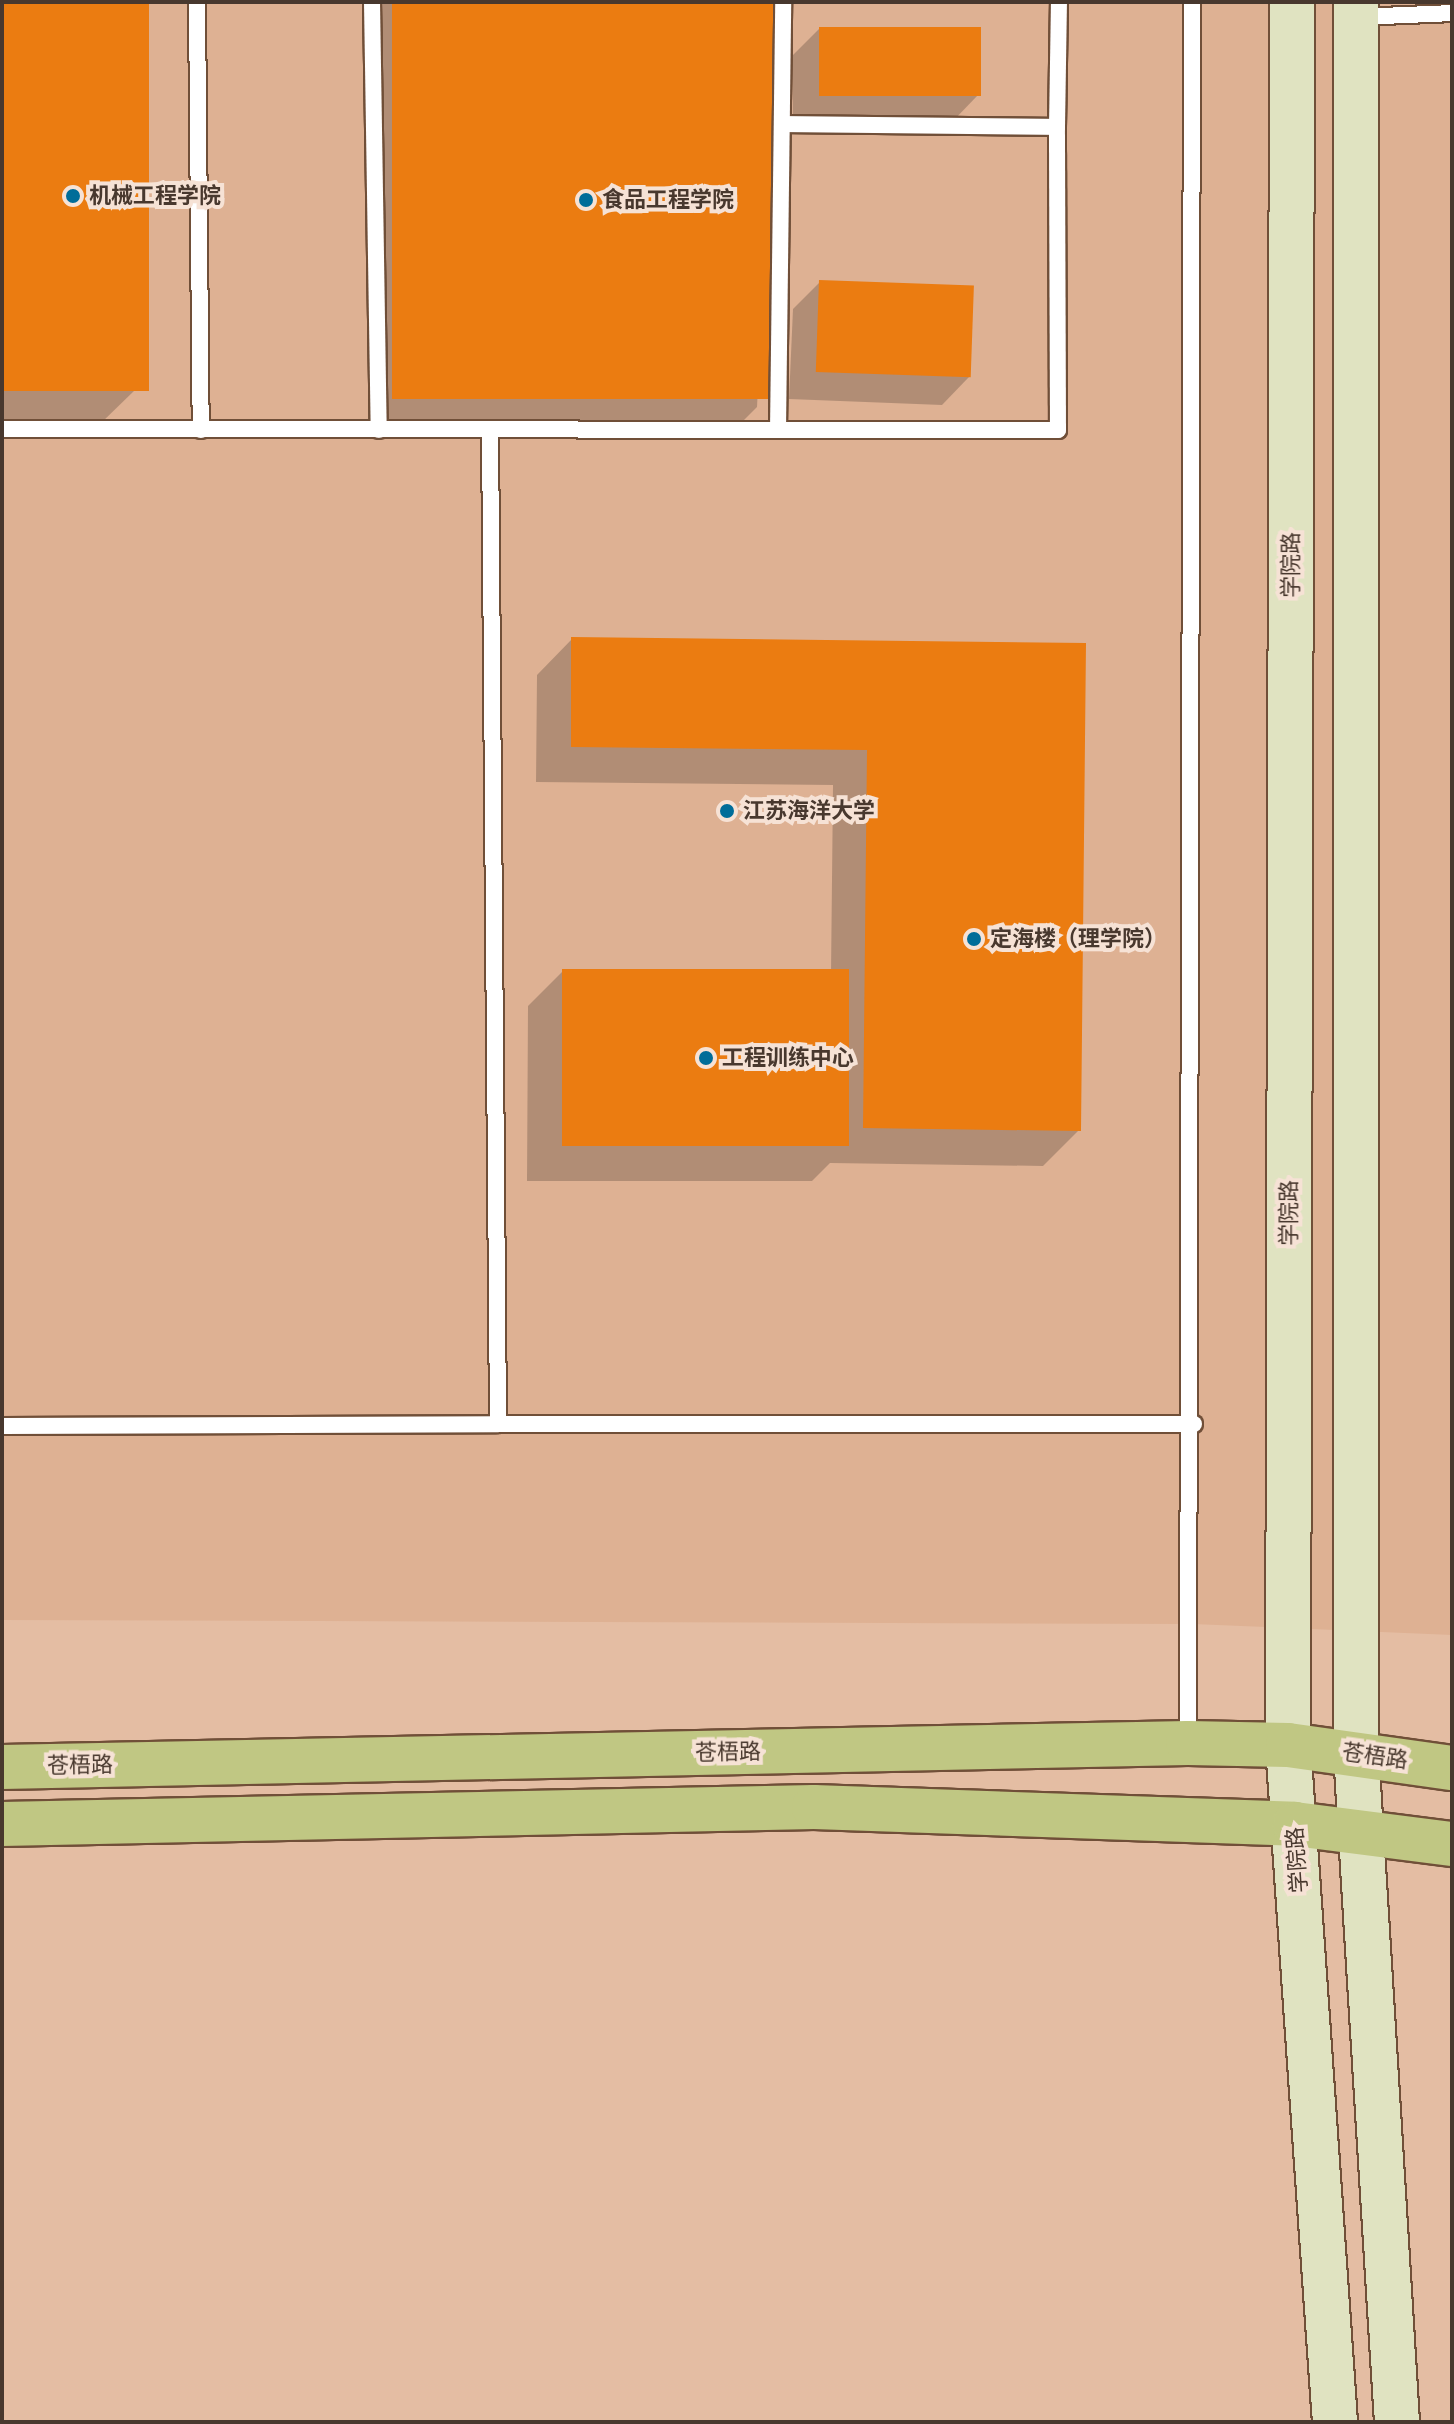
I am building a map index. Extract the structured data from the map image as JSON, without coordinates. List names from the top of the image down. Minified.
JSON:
{"streets":{"main road":["学院路","苍梧路"]},"crossings":[["学院路","苍梧路"]],"places":["机械工程学院","食品工程学院","江苏海洋大学","定海楼（理学院）","工程训练中心"]}
